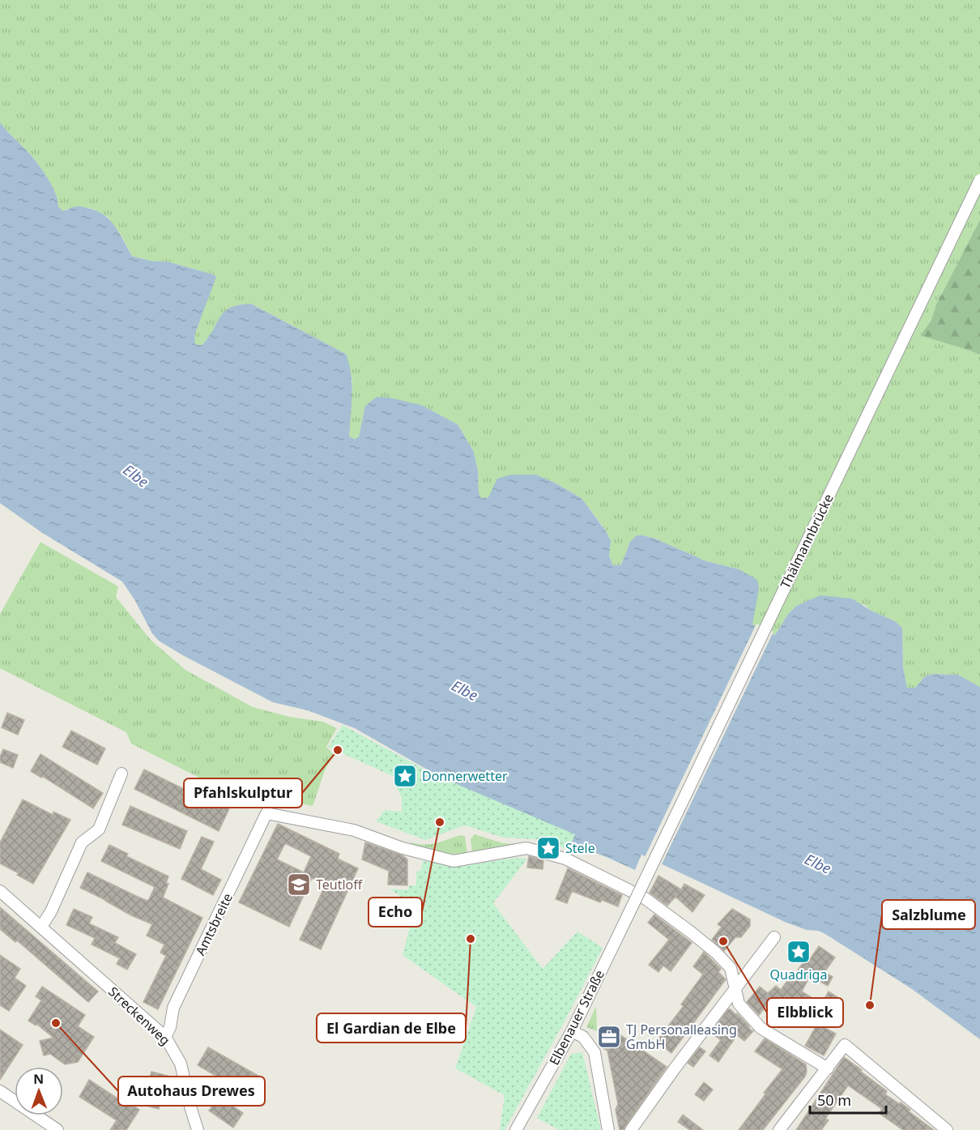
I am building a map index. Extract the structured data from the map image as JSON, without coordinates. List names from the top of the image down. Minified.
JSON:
{"streets":{"street":["Thälmannbrücke","Amtsbreite","Streckenweg","Elbenauer Straße"]},"crossings":[["Thälmannbrücke","Elbenauer Straße"],["Amtsbreite","Streckenweg"]],"water":["Elbe"],"places":{"other":["Pfahlskulptur","Echo","El Gardian de Elbe","Elbblick","Salzblume","Autohaus Drewes"],"place":["Donnerwetter","Stele","Quadriga"],"school or university":["Teutloff"],"office":["TJ Personalleasing GmbH"]},"scale_bar":"50 m","north":"top"}
